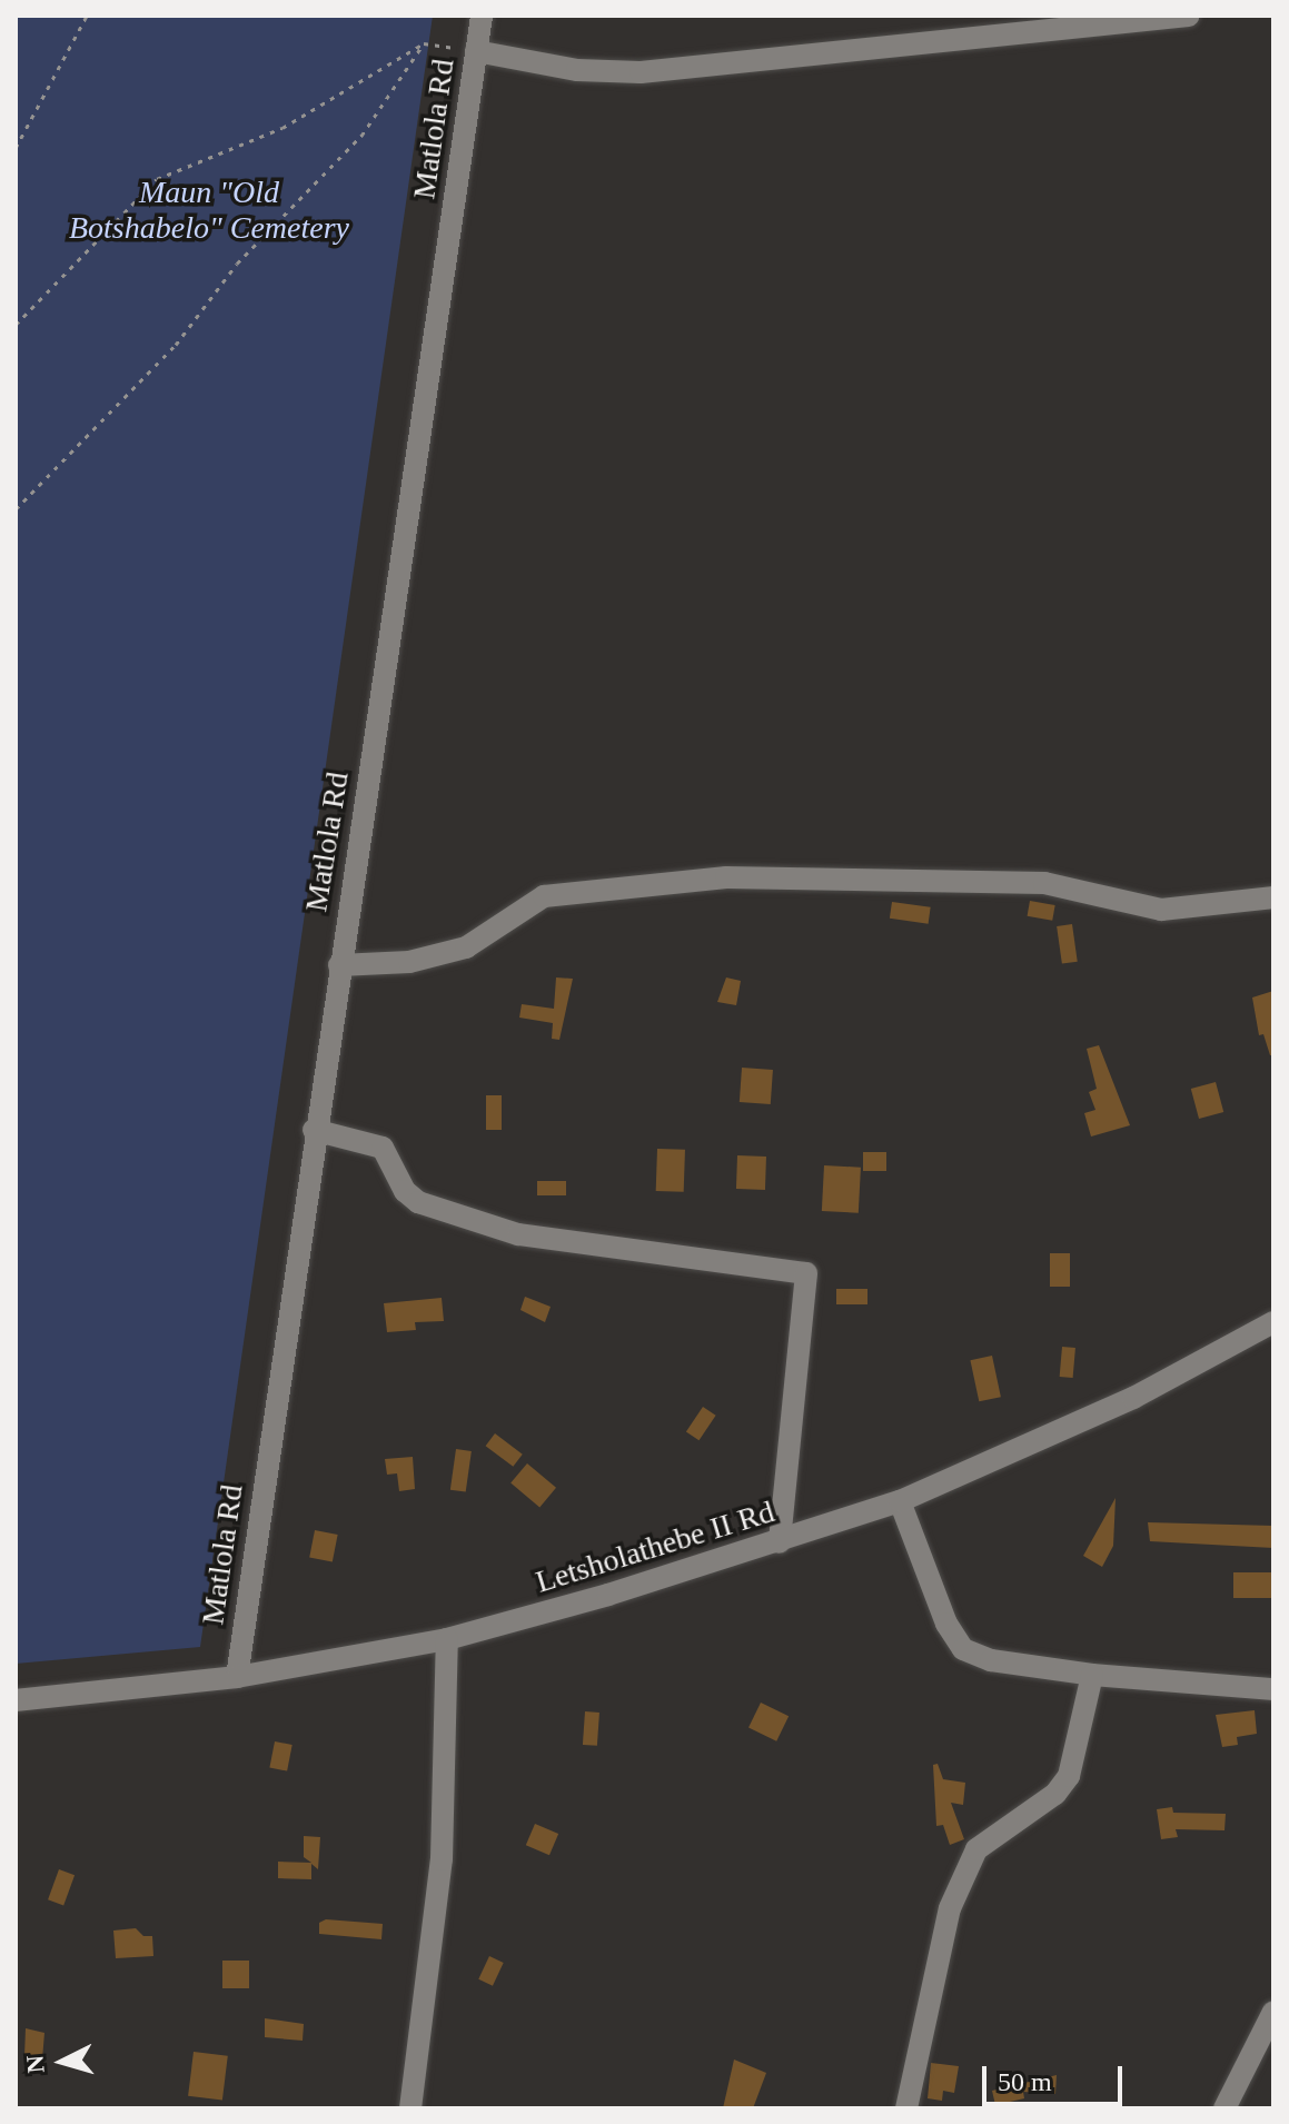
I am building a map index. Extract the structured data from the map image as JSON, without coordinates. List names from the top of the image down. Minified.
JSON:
{"streets":{"street":["Matlola Rd","Letsholathebe II Rd"]},"crossings":[["Matlola Rd","Letsholathebe II Rd"]],"parks":["Maun \"Old Botshabelo\" Cemetery"],"scale_bar":"50 m","north":"left"}
